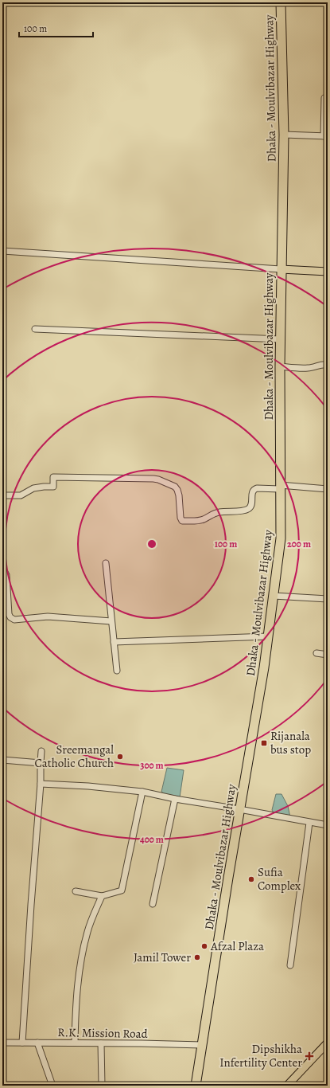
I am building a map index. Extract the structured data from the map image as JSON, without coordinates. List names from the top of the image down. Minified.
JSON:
{"streets":{"highway":["Dhaka - Moulvibazar Highway"],"street":["R.K. Mission Road"]},"crossings":[["Dhaka - Moulvibazar Highway","R.K. Mission Road"]],"places":{"transit":["Rijanala bus stop"],"other":["Sreemangal Catholic Church","Sufia Complex","Afzal Plaza","Jamil Tower"],"health":["Dipshikha Infertility Center"]},"scale_bar":"100 m","rings":["100 m","200 m","300 m","400 m"]}
